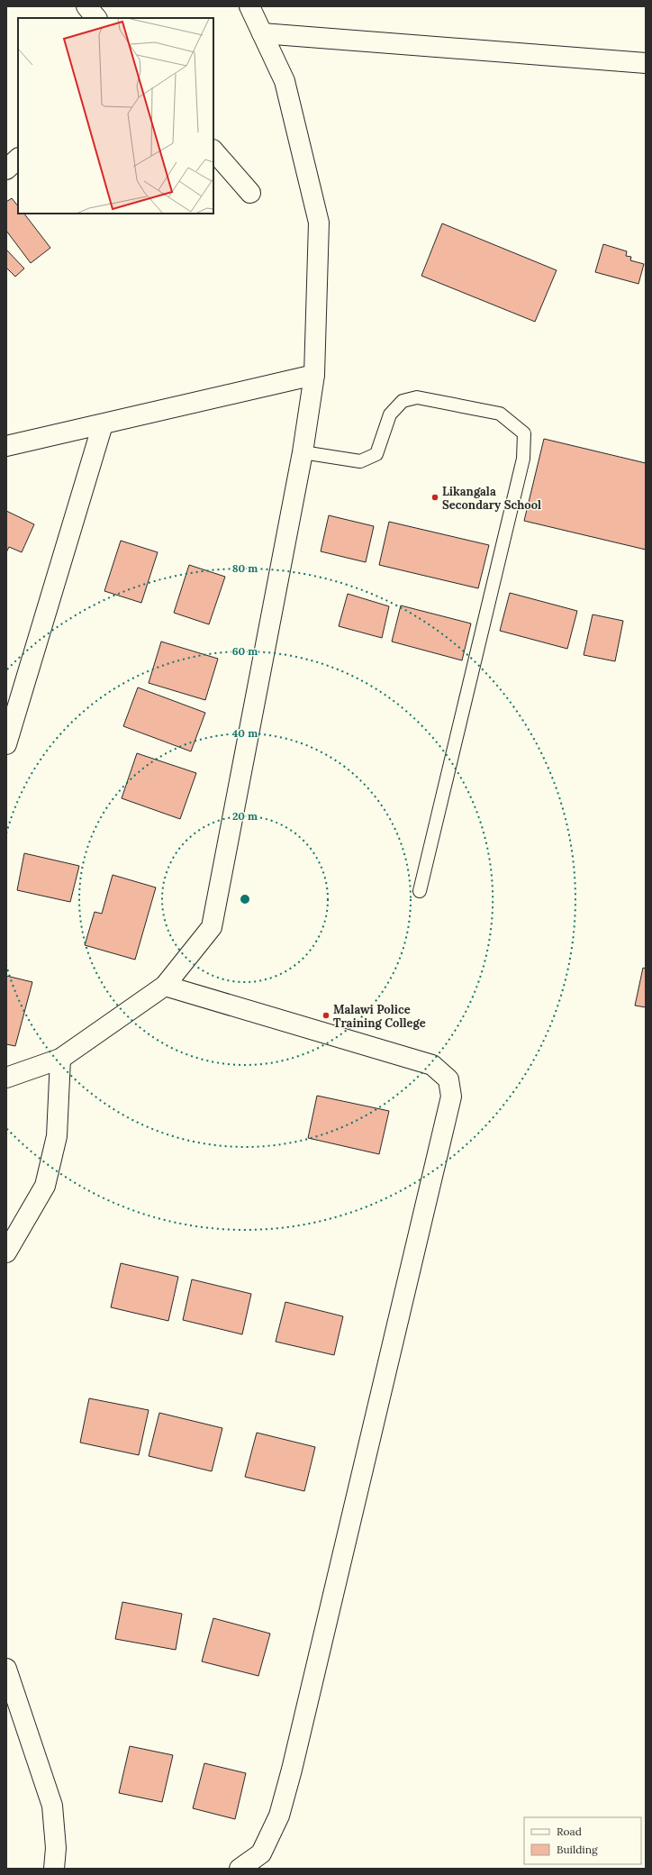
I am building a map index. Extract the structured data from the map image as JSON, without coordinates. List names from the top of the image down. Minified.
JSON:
{"places":["Likangala Secondary School","Malawi Police Training College"],"legend":["Road","Building"],"rings":["80 m","60 m","40 m","20 m"]}
